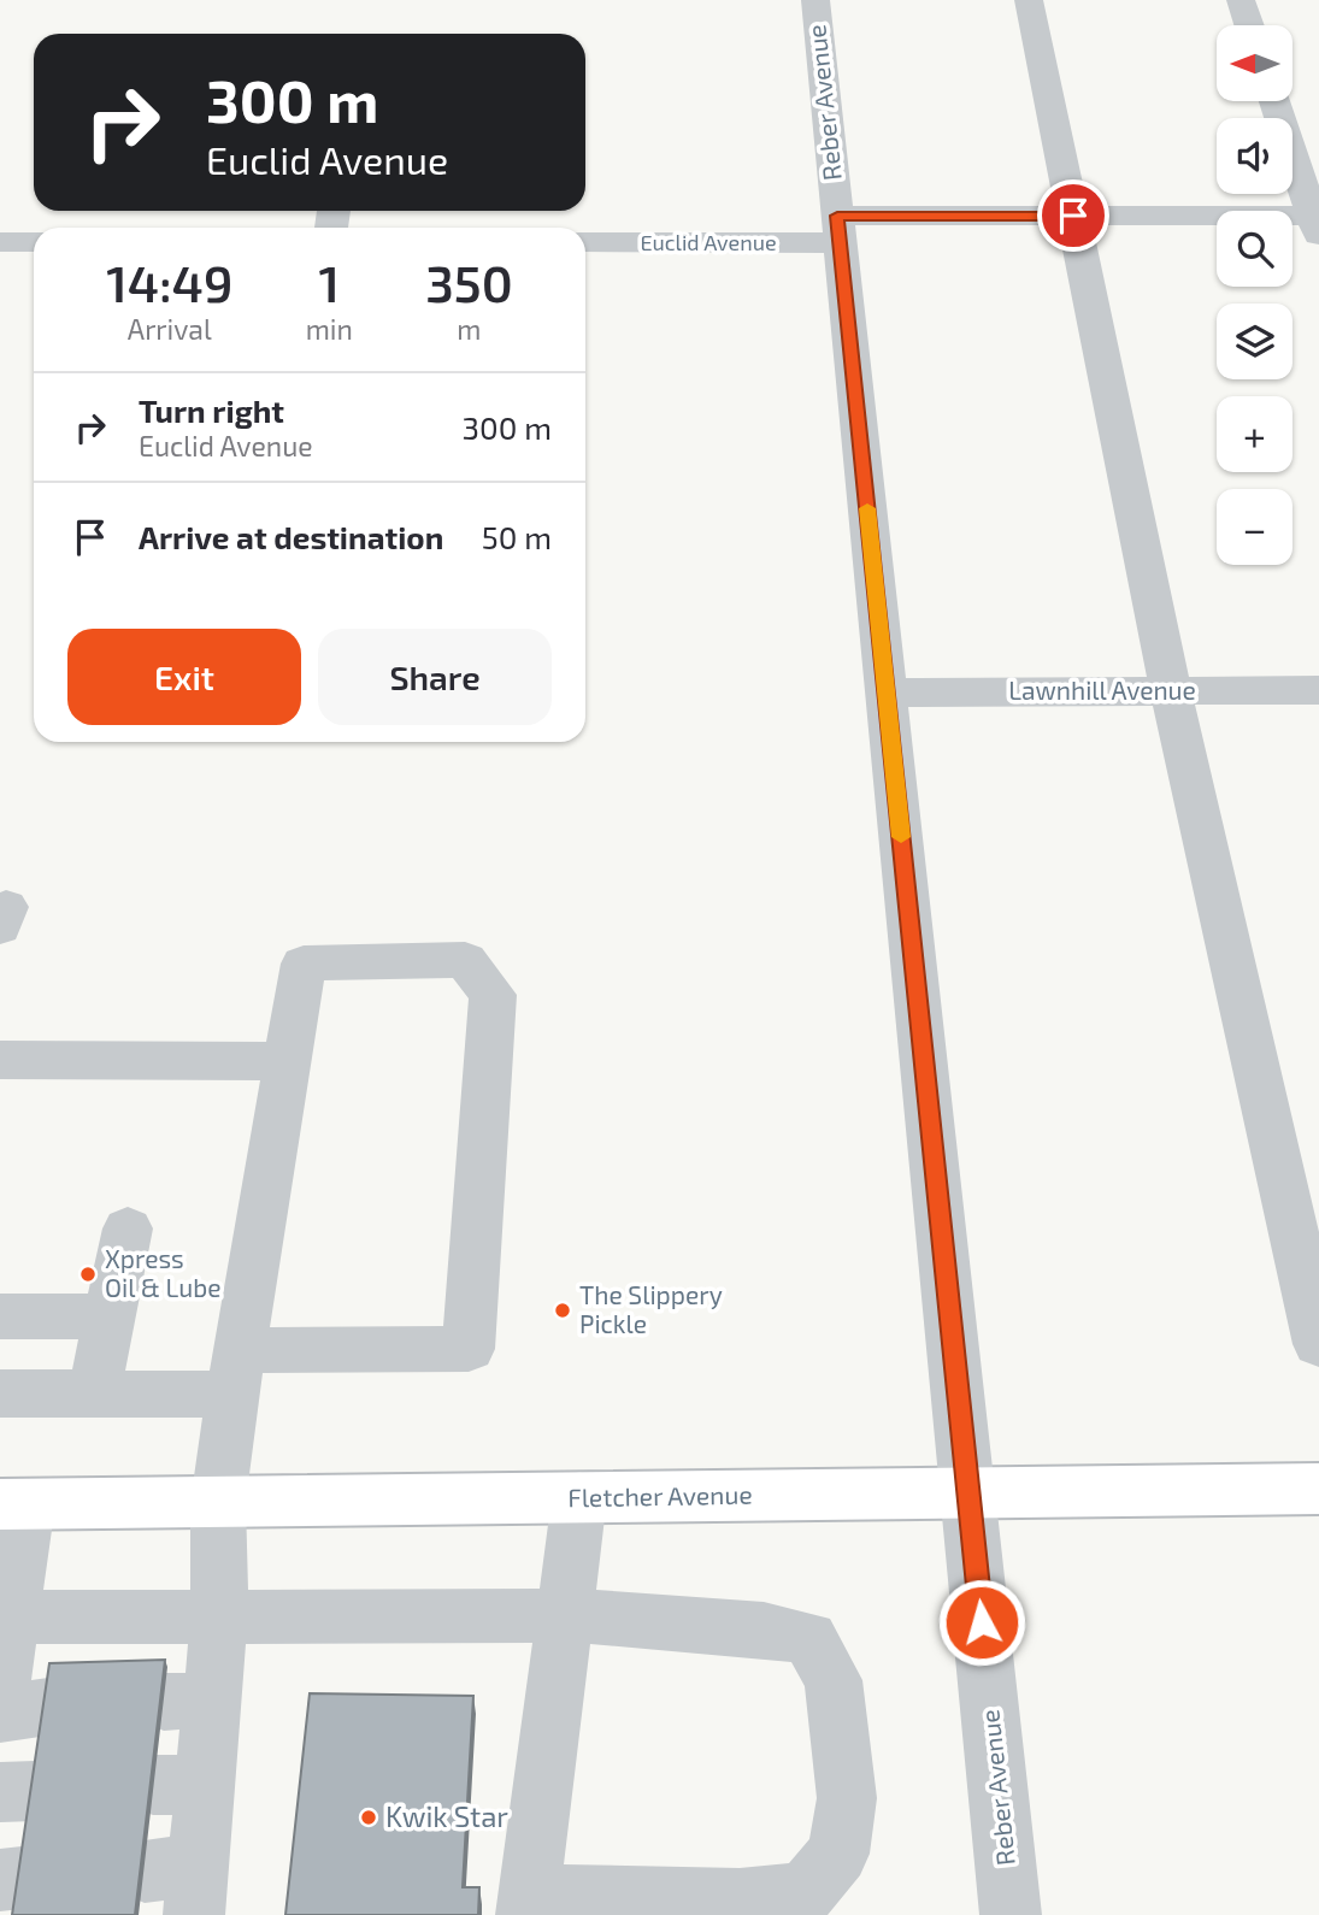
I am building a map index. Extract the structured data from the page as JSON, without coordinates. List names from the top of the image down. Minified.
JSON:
{"streets":{"main road":["Fletcher Avenue"],"street":["Reber Avenue","Euclid Avenue","Lawnhill Avenue"]},"crossings":[["Reber Avenue","Euclid Avenue"],["Reber Avenue","Lawnhill Avenue"],["Reber Avenue","Fletcher Avenue"]],"places":["Xpress Oil & Lube","The Slippery Pickle","Kwik Star"],"north":"left","page":{"map_buttons":["+","−"],"turn":["300 m","Euclid Avenue"],"eta":["14:49","Arrival","1","min","350","m"],"list":[{"name":"Turn right","note":"Euclid Avenue","value":"300 m"},{"name":"Arrive at destination","value":"50 m"}],"buttons":["Exit","Share"]}}
